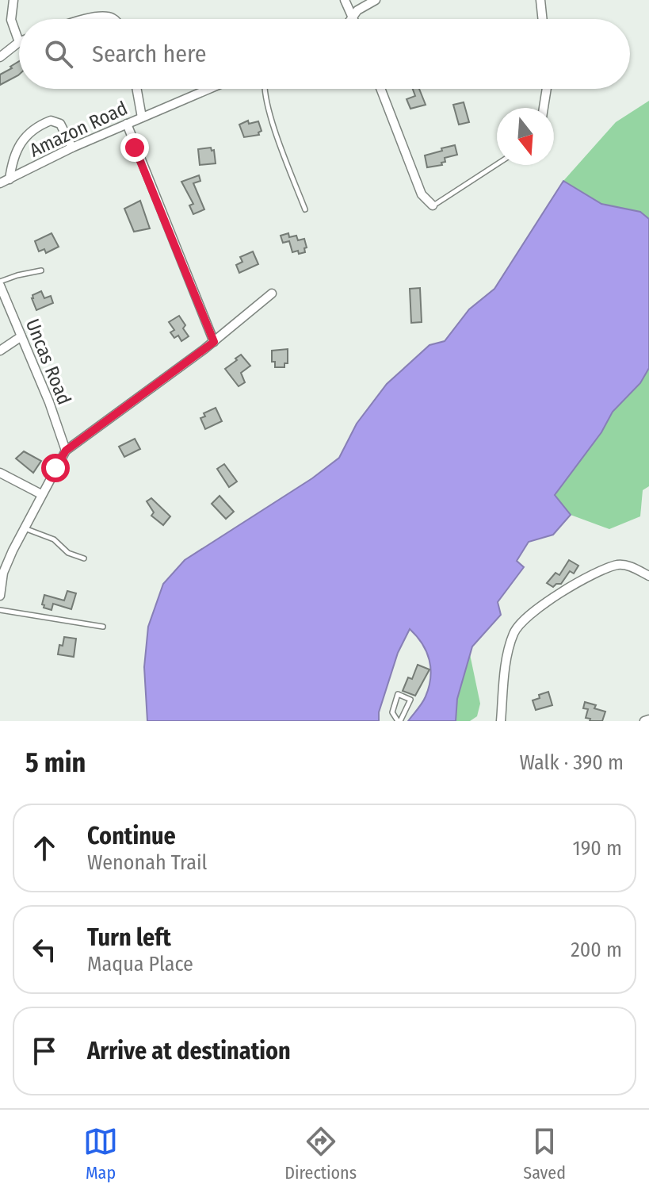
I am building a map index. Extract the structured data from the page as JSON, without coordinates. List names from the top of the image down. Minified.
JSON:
{"streets":{"street":["Amazon Road","Uncas Road"]},"north":"bottom","page":{"search":"Search here","heading":["5 min","Walk · 390 m"],"list":[["Continue","Wenonah Trail","190 m"],["Turn left","Maqua Place","200 m"],"Arrive at destination"],"nav":["Map","Directions","Saved"]}}
